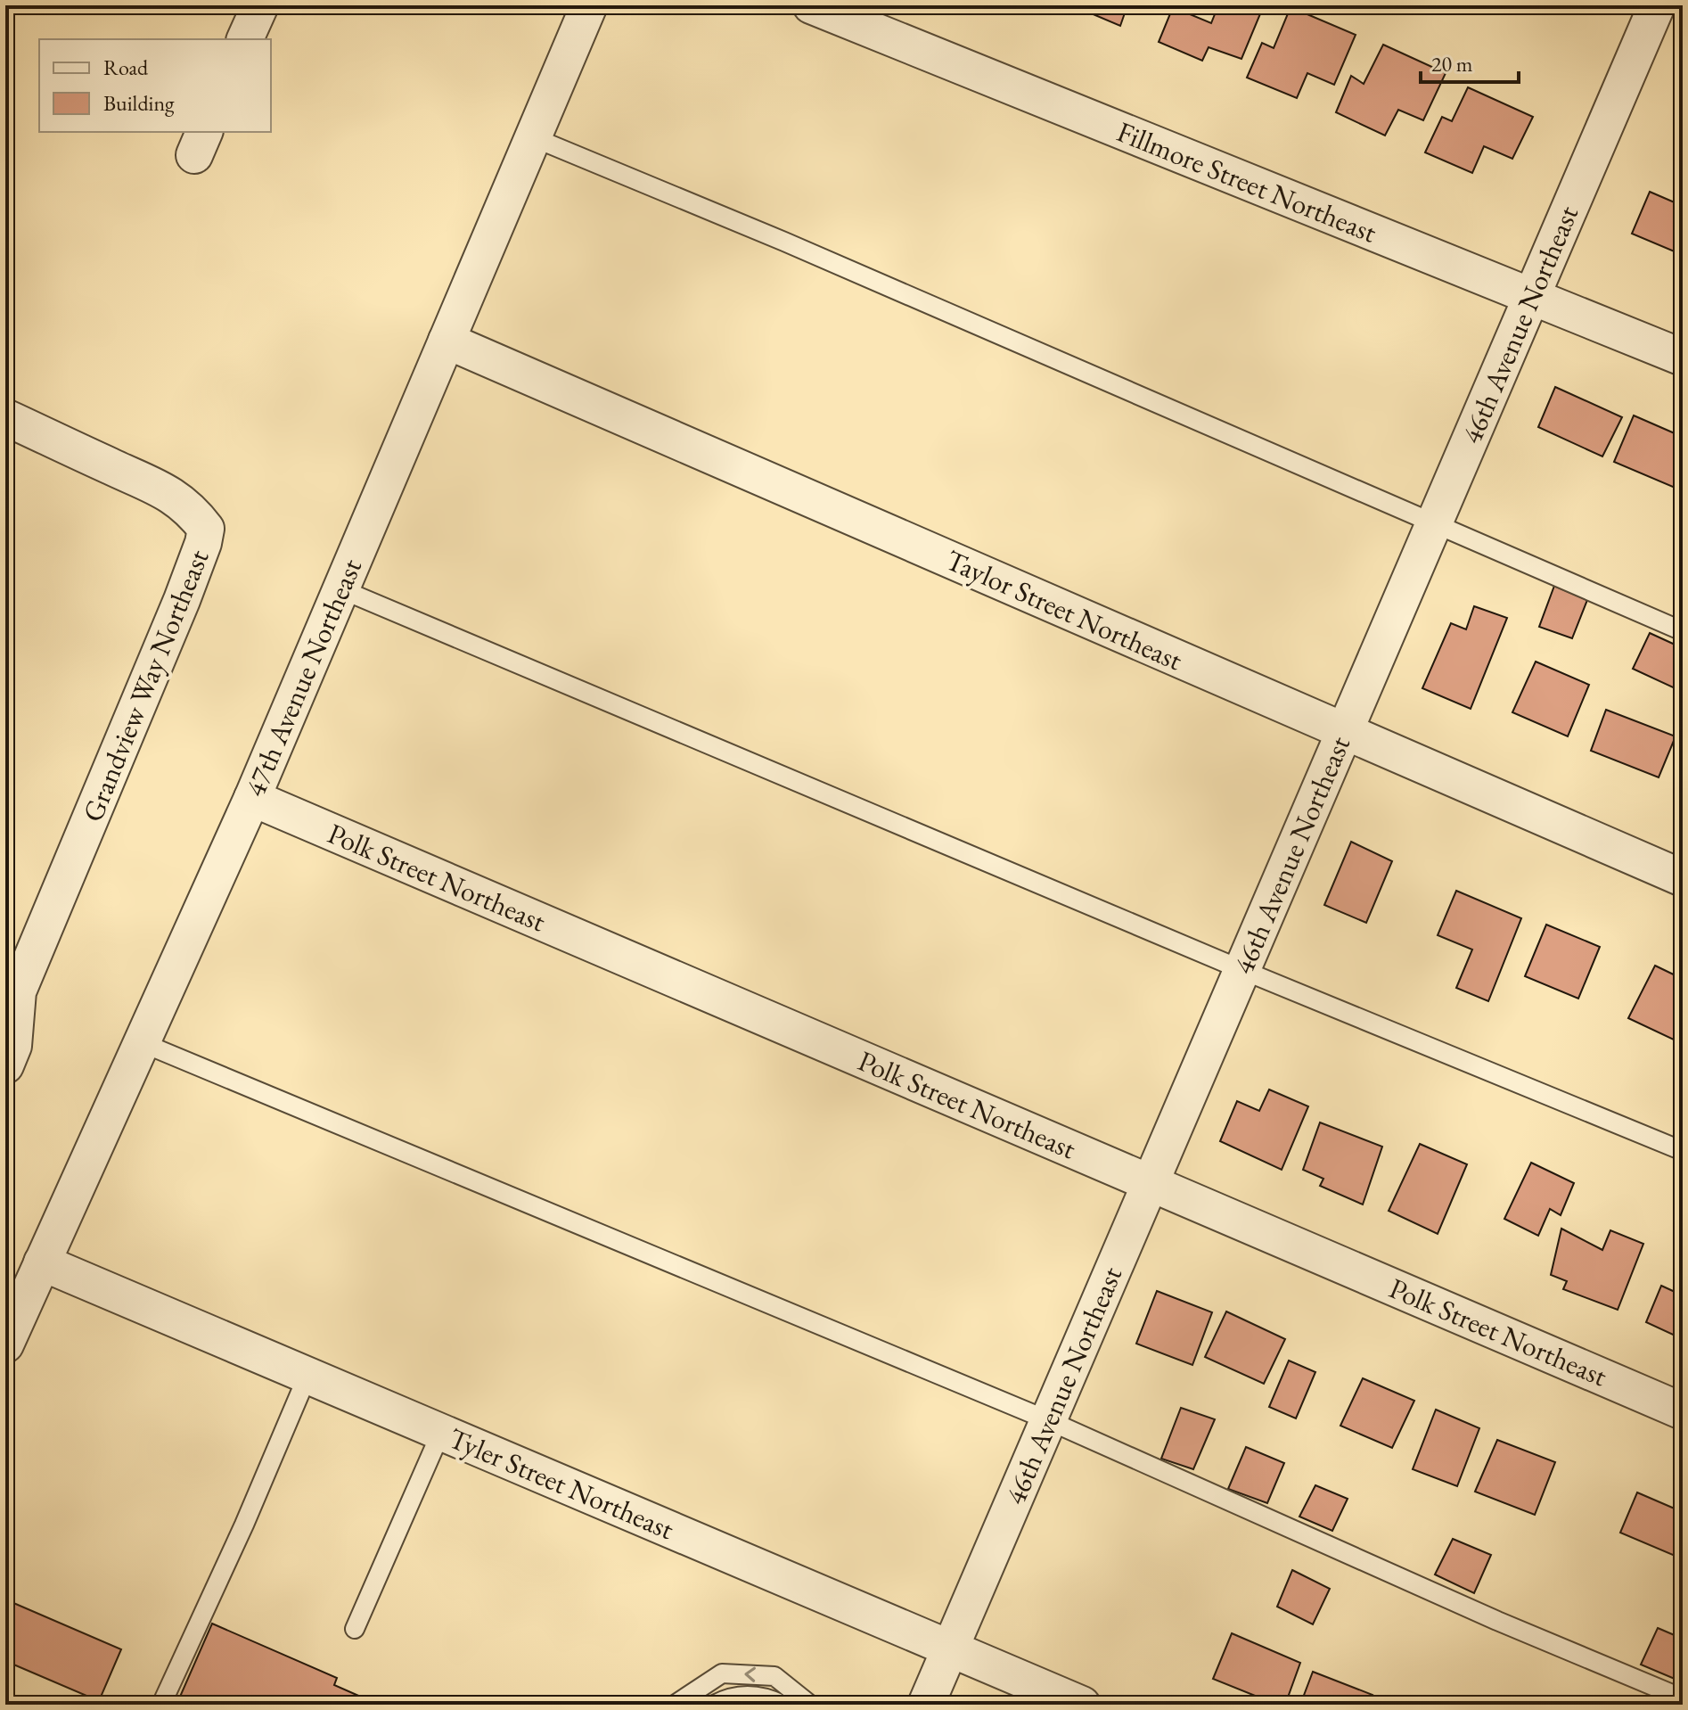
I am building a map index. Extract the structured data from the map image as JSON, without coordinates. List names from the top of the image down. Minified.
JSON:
{"streets":{"street":["Fillmore Street Northeast","46th Avenue Northeast","Taylor Street Northeast","47th Avenue Northeast","Grandview Way Northeast","Polk Street Northeast","Tyler Street Northeast"]},"crossings":[["Fillmore Street Northeast","46th Avenue Northeast"],["46th Avenue Northeast","Taylor Street Northeast"],["46th Avenue Northeast","Polk Street Northeast"],["46th Avenue Northeast","Tyler Street Northeast"],["Taylor Street Northeast","47th Avenue Northeast"],["47th Avenue Northeast","Polk Street Northeast"],["47th Avenue Northeast","Tyler Street Northeast"]],"legend":["Road","Building"],"scale_bar":"20 m"}
